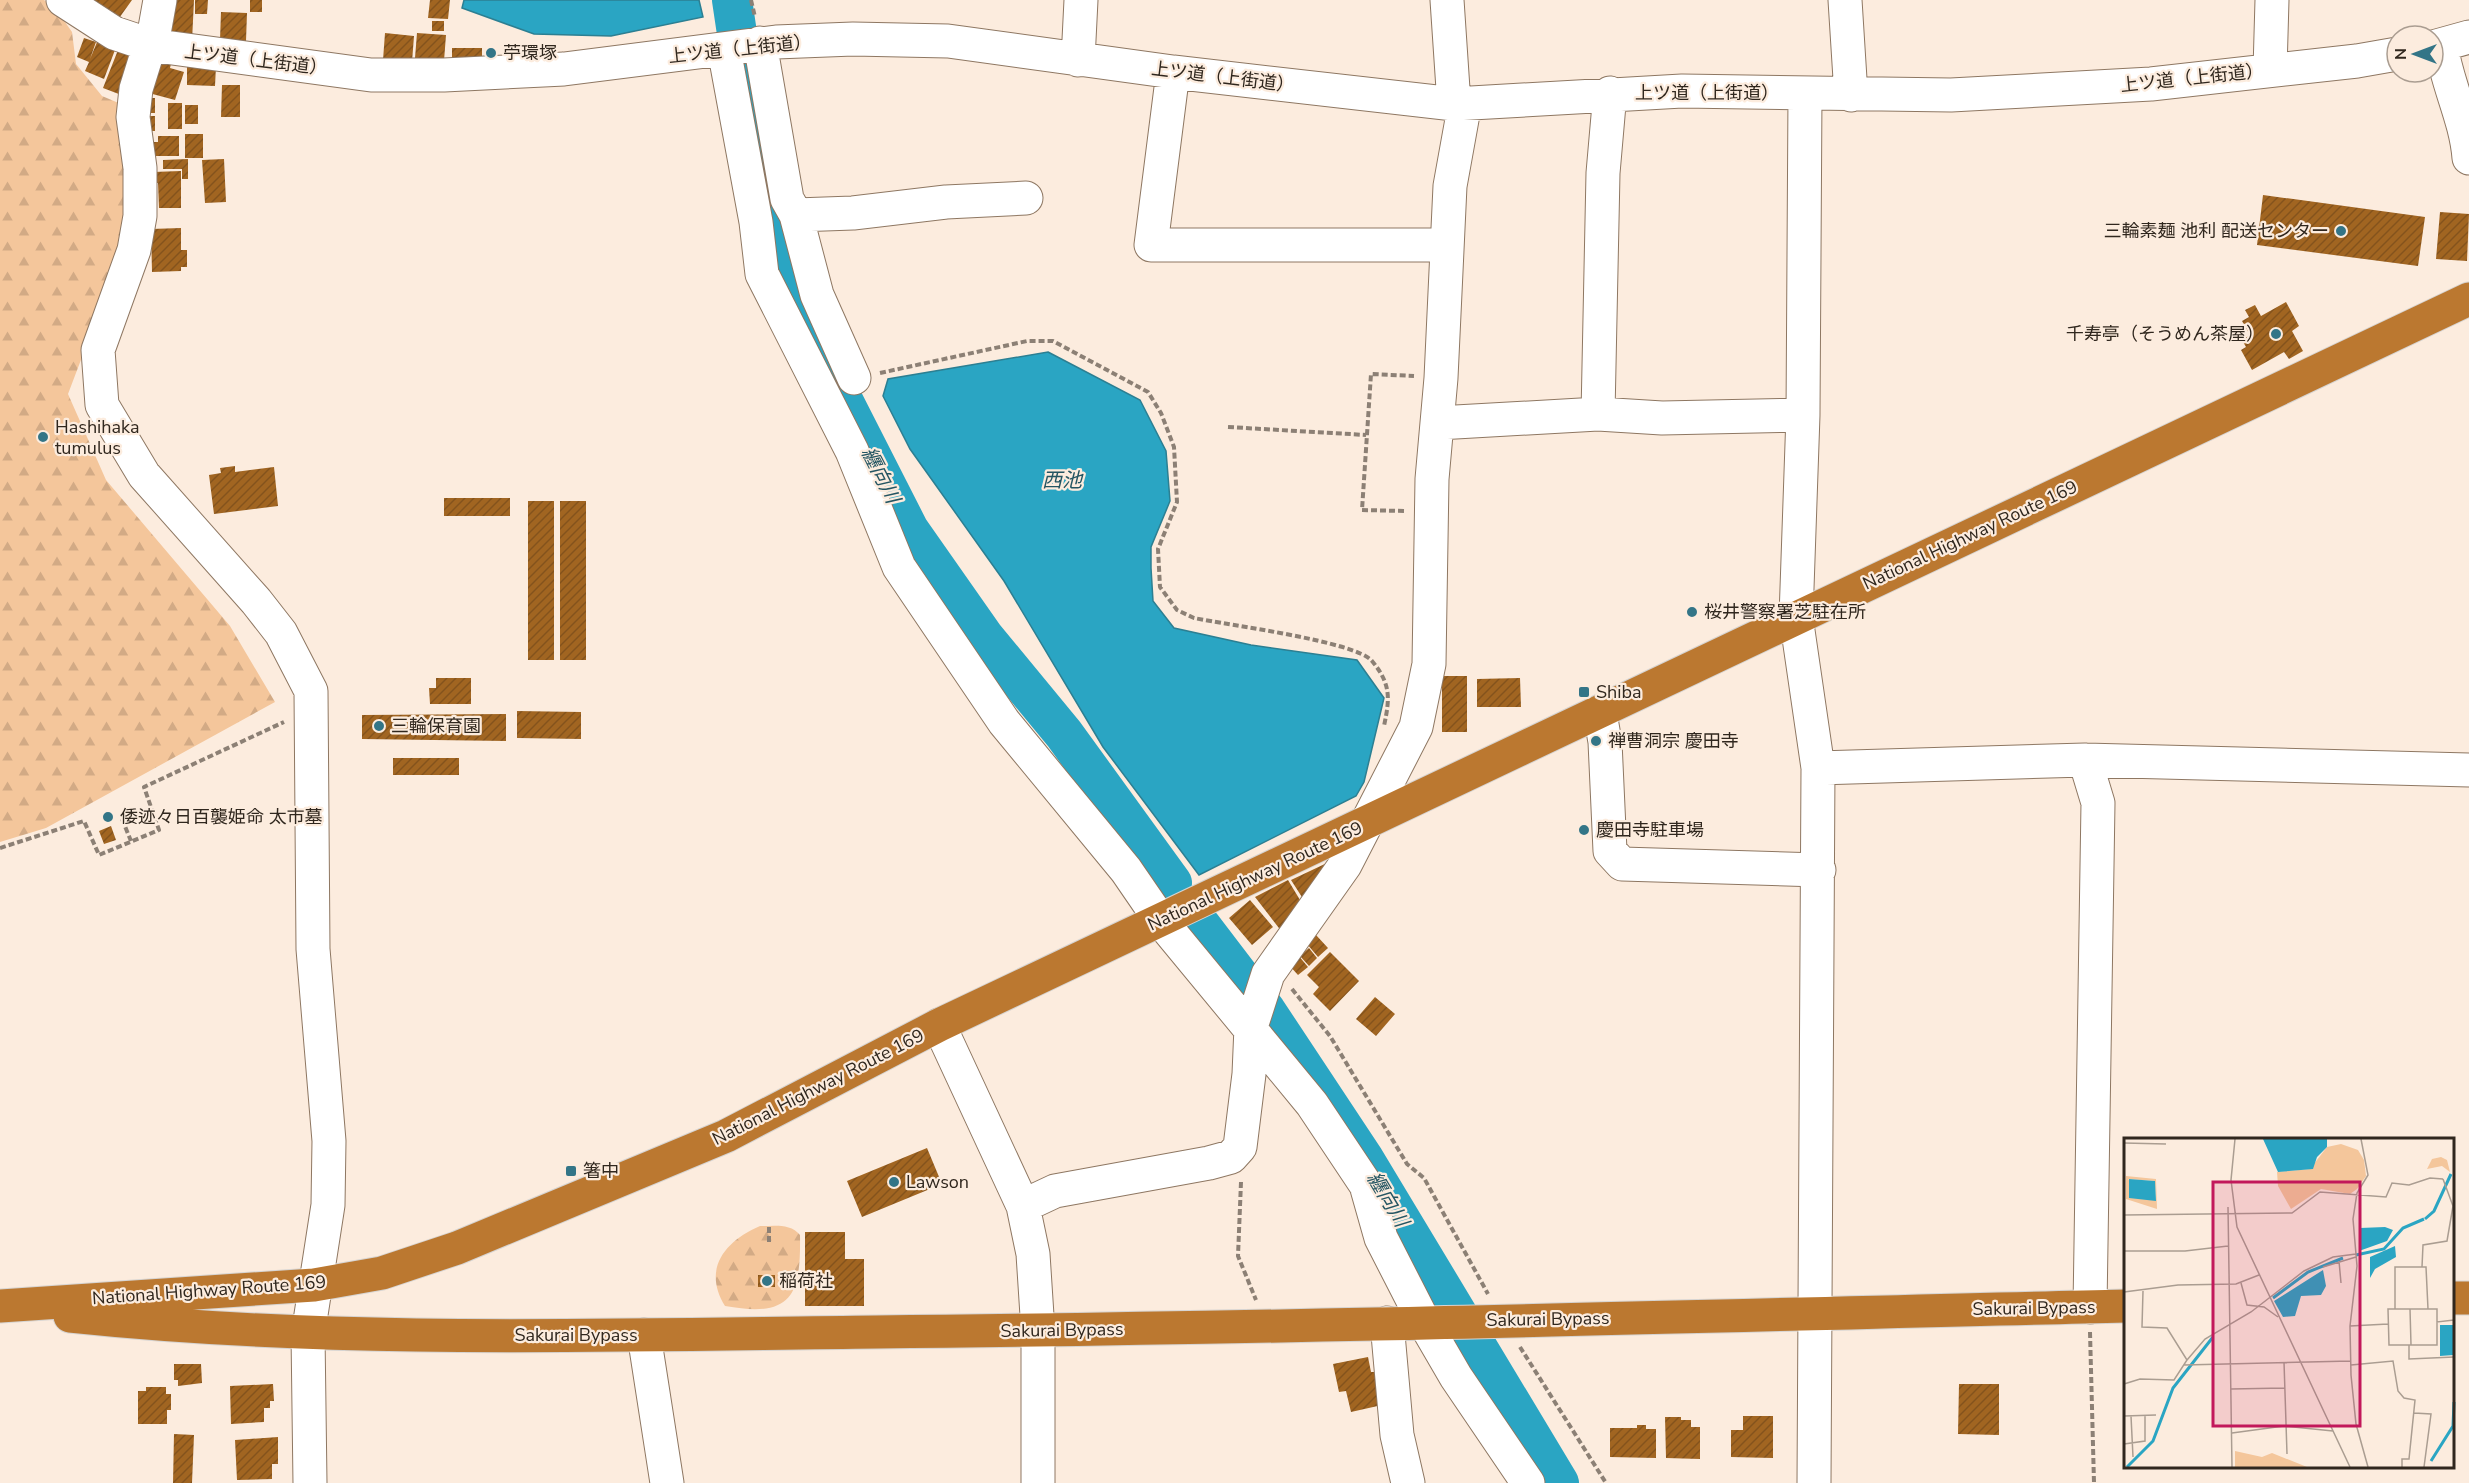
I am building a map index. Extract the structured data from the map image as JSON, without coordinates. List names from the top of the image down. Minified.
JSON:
{"streets":{"highway":["National Highway Route 169","Sakurai Bypass"],"street":["上ツ道（上街道）"]},"crossings":[["National Highway Route 169","Sakurai Bypass"]],"water":["纒向川","西池"],"places":{"other":["苧環塚","三輪素麺 池利 配送センター","千寿亭（そうめん茶屋）","Hashihaka tumulus","桜井警察署芝駐在所","三輪保育園","禅曹洞宗 慶田寺","倭迹々日百襲姫命 太市墓","慶田寺駐車場","Lawson","稲荷社"],"transit":["Shiba","箸中"]},"north":"left"}
